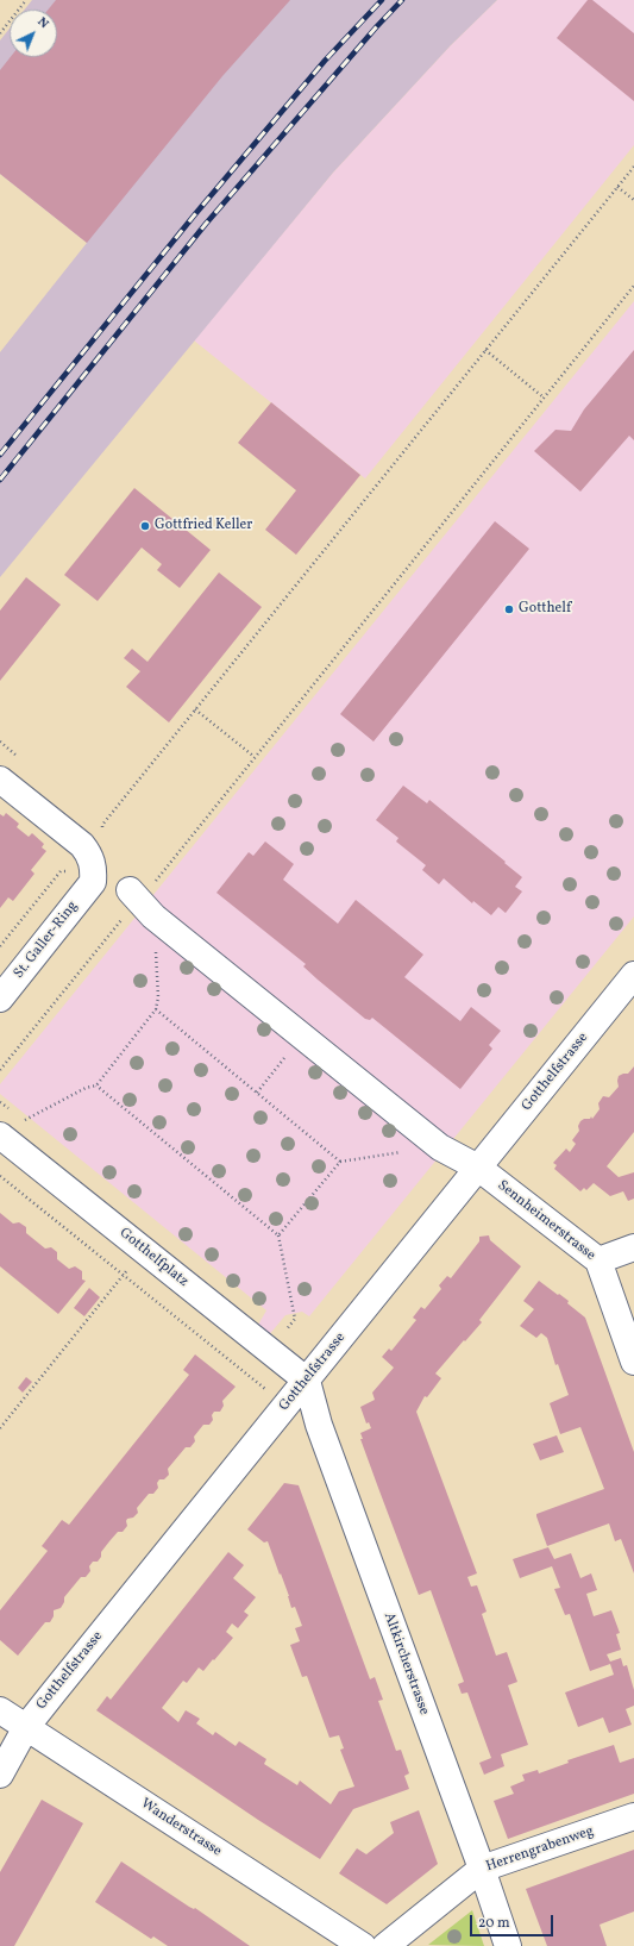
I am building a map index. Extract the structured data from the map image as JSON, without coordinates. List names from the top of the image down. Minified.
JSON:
{"streets":{"street":["St. Galler-Ring","Gotthelfstrasse","Sennheimerstrasse","Gotthelfplatz","Altkircherstrasse","Wanderstrasse","Herrengrabenweg"]},"crossings":[["Gotthelfstrasse","Sennheimerstrasse"],["Gotthelfstrasse","Gotthelfplatz"],["Gotthelfstrasse","Altkircherstrasse"],["Gotthelfstrasse","Wanderstrasse"],["Gotthelfplatz","Altkircherstrasse"],["Altkircherstrasse","Herrengrabenweg"]],"places":["Gottfried Keller","Gotthelf"],"scale_bar":"20 m","north":"top right"}
